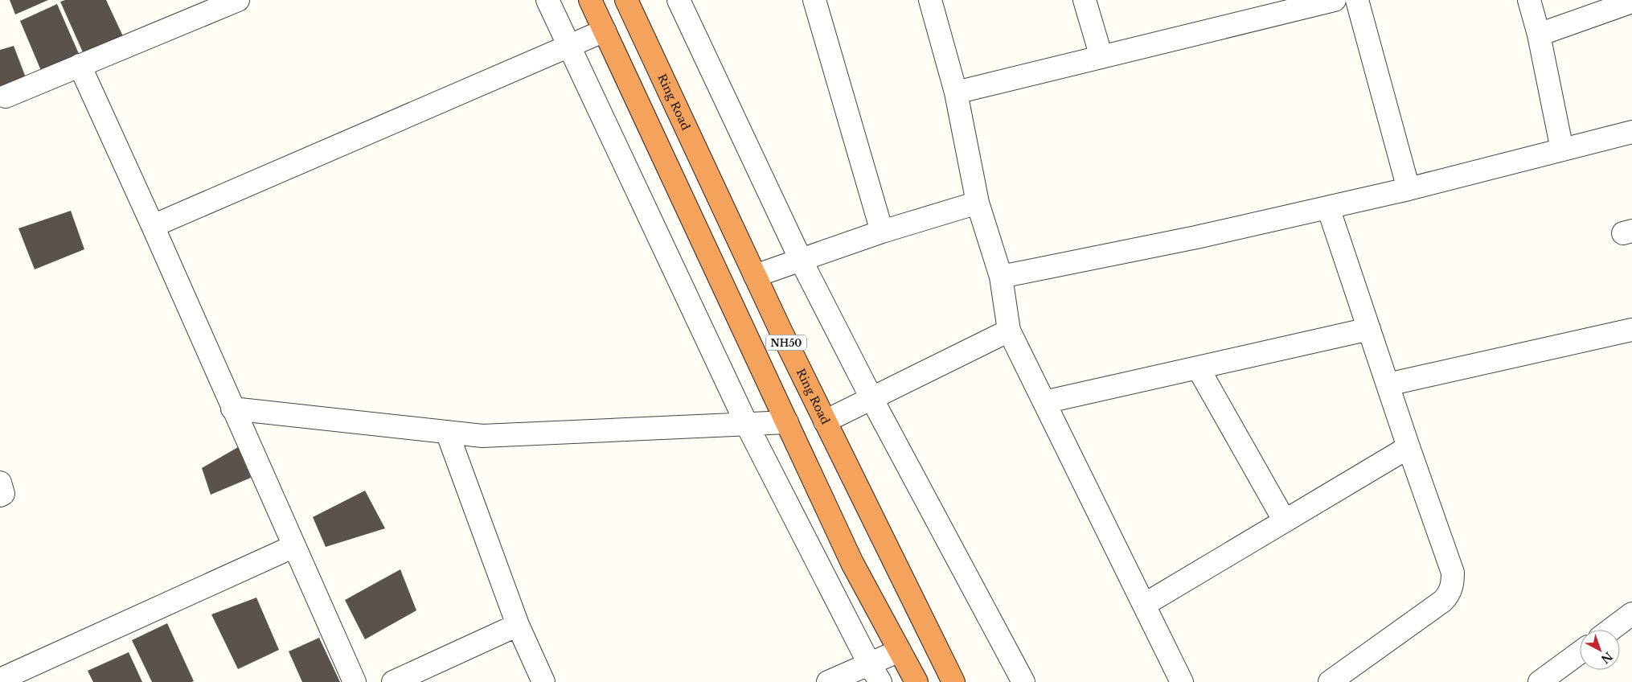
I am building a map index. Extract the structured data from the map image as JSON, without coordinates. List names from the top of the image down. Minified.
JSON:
{"streets":{"highway":["Ring Road","NH50"]},"north":"bottom right"}
